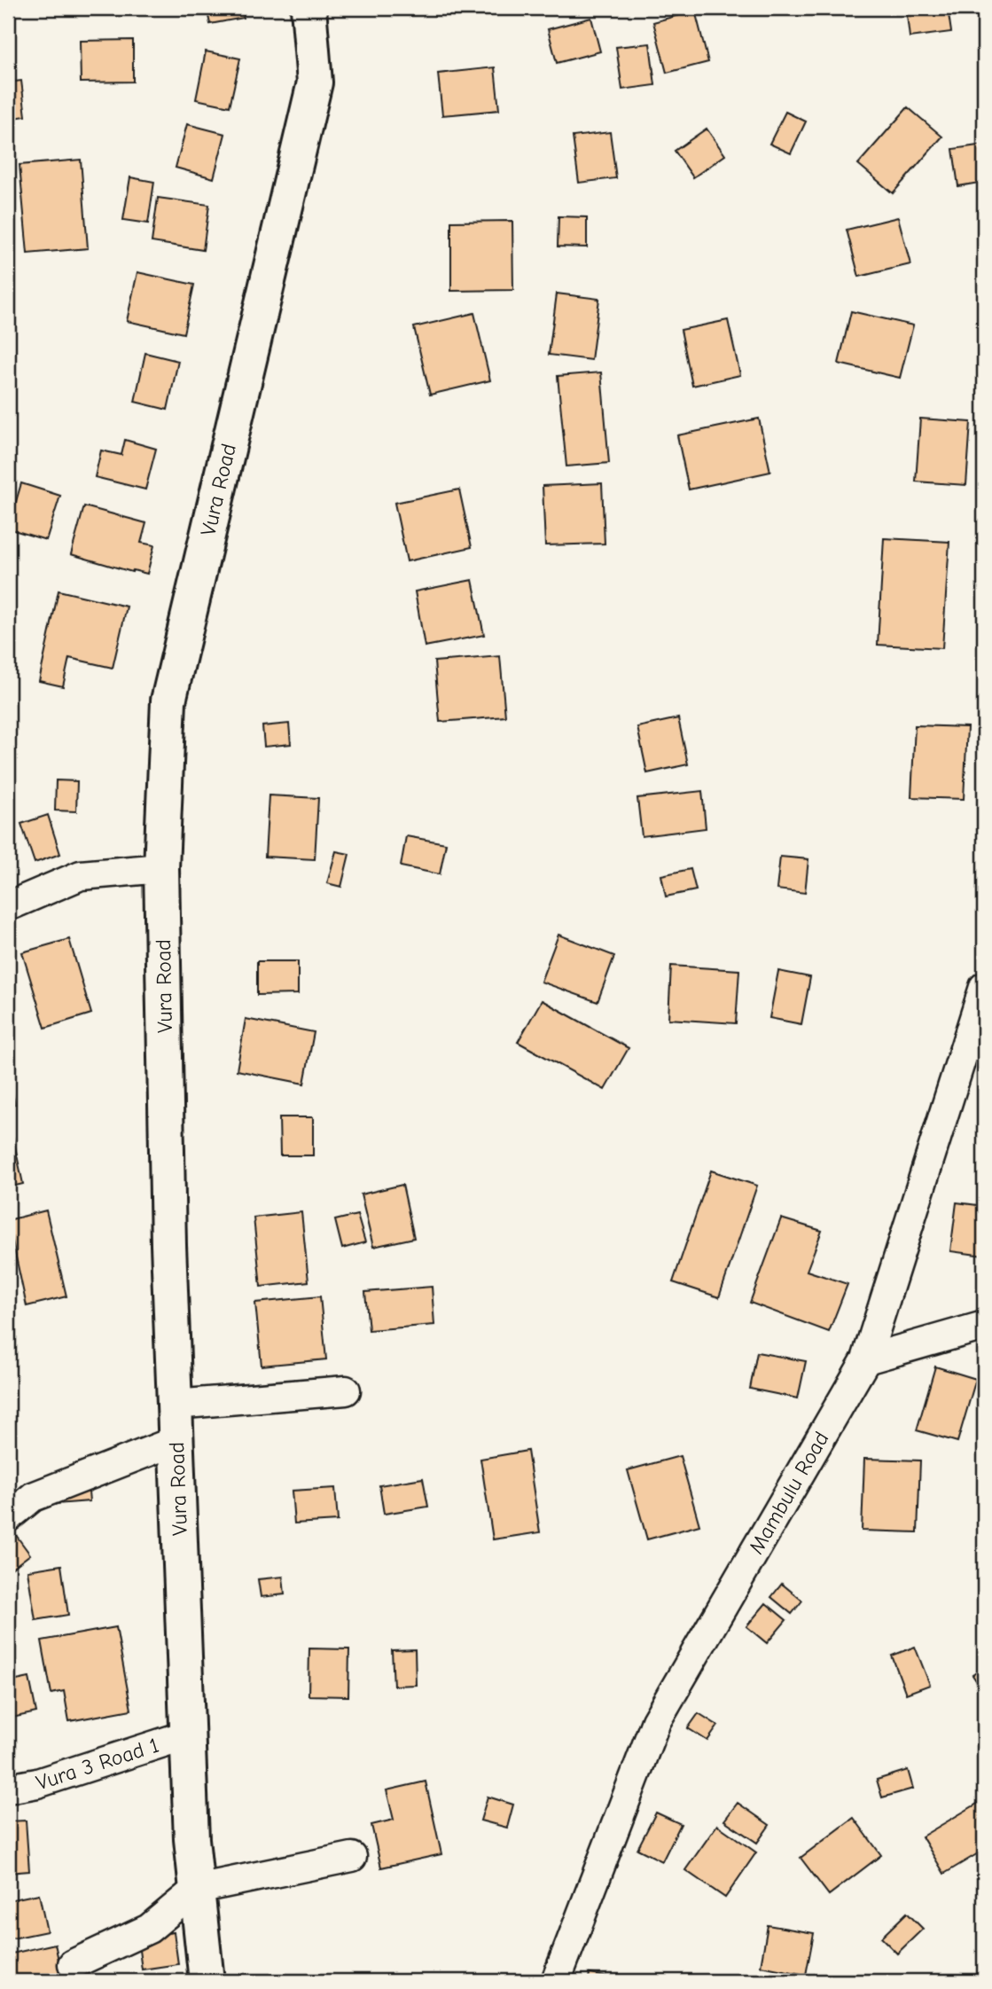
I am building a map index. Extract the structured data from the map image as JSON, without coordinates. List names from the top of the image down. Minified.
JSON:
{"streets":{"street":["Vura Road","Mambulu Road","Vura 3 Road 1"]},"crossings":[["Vura Road","Vura 3 Road 1"]]}
